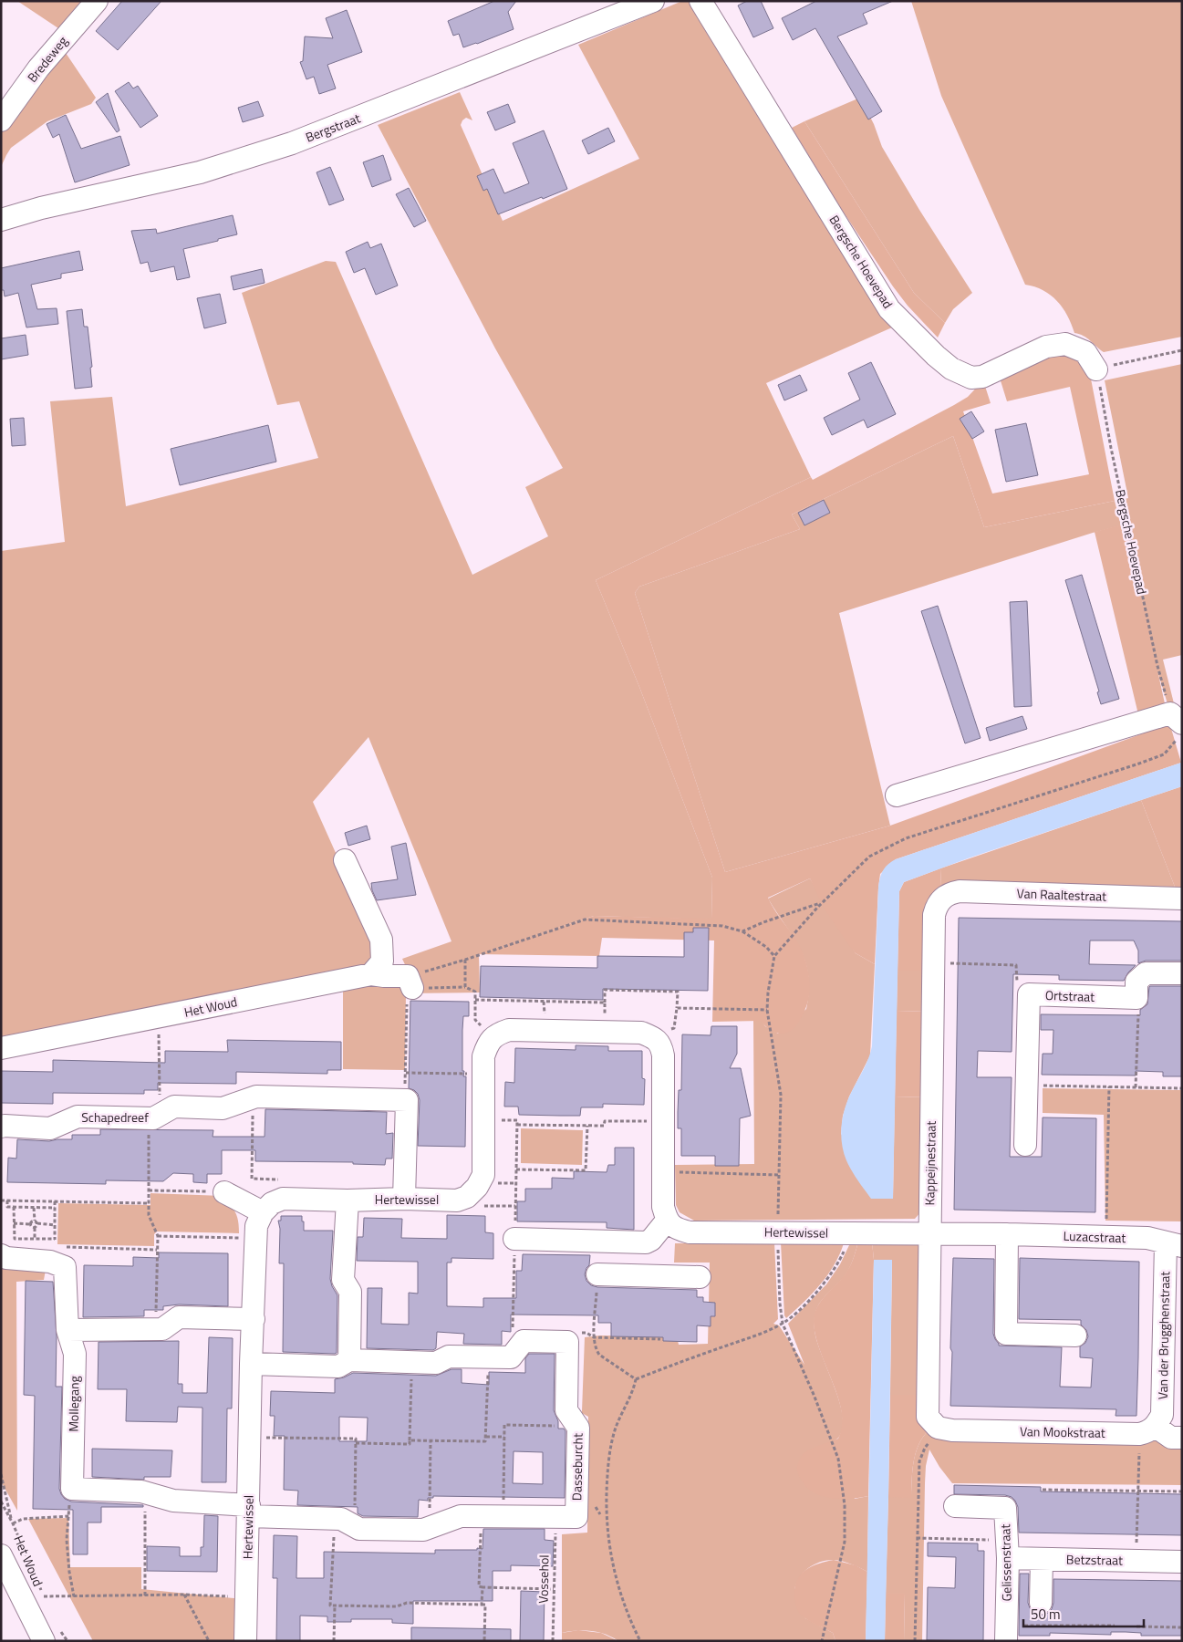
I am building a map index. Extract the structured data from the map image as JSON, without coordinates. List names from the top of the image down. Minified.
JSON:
{"streets":{"street":["Bredeweg","Bergstraat","Bergsche Hoevepad","Van Raaltestraat","Ortstraat","Het Woud","Schapedreef","Kappeijnestraat","Hertewissel","Luzacstraat","Van der Brugghenstraat","Mollegang","Van Mookstraat","Dasseburcht","Betzstraat","Gelissenstraat"],"path":["Vossehol"]},"crossings":[["Van Raaltestraat","Kappeijnestraat"],["Kappeijnestraat","Hertewissel"],["Kappeijnestraat","Luzacstraat"],["Kappeijnestraat","Van Mookstraat"],["Hertewissel","Luzacstraat"],["Hertewissel","Dasseburcht"],["Luzacstraat","Van der Brugghenstraat"],["Van der Brugghenstraat","Van Mookstraat"],["Dasseburcht","Vossehol"],["Betzstraat","Gelissenstraat"]],"scale_bar":"50 m"}
